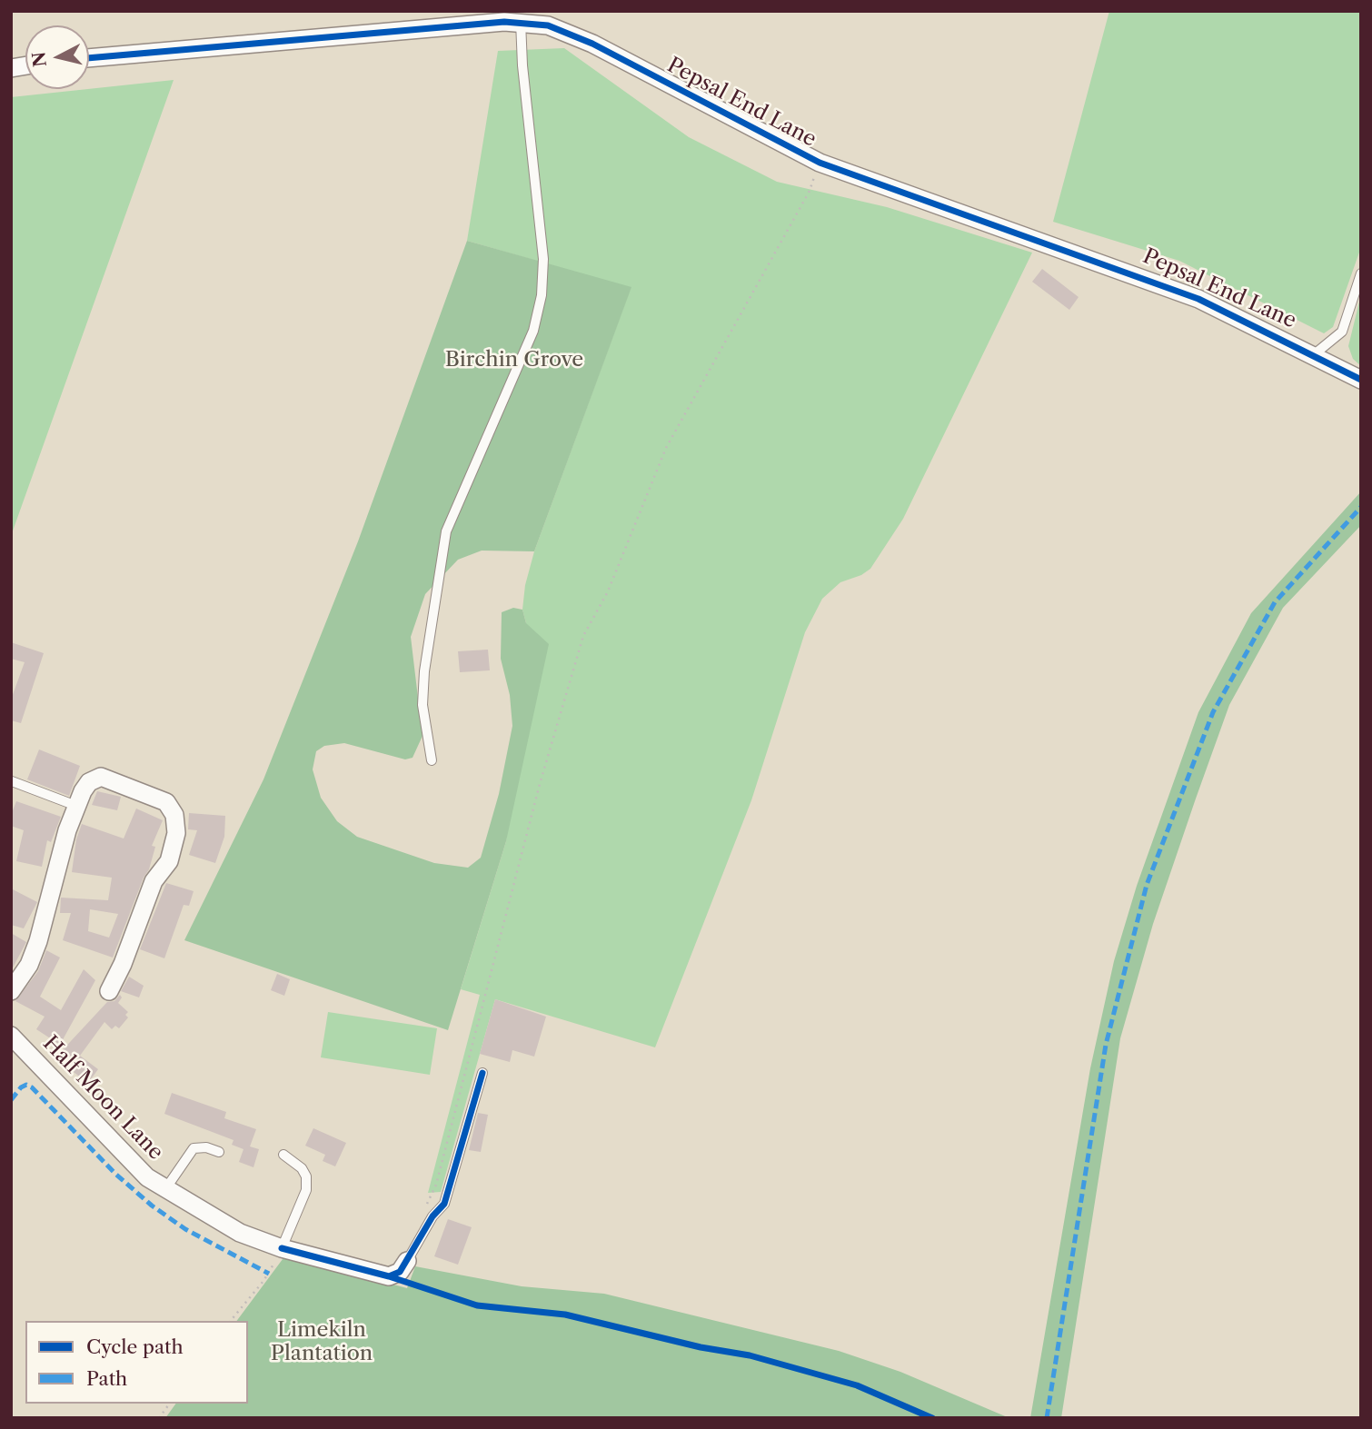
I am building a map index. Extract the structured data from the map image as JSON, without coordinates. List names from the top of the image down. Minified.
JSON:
{"streets":{"street":["Pepsal End Lane","Half Moon Lane"]},"parks":["Birchin Grove","Limekiln Plantation"],"legend":["Cycle path","Path"],"north":"left"}
